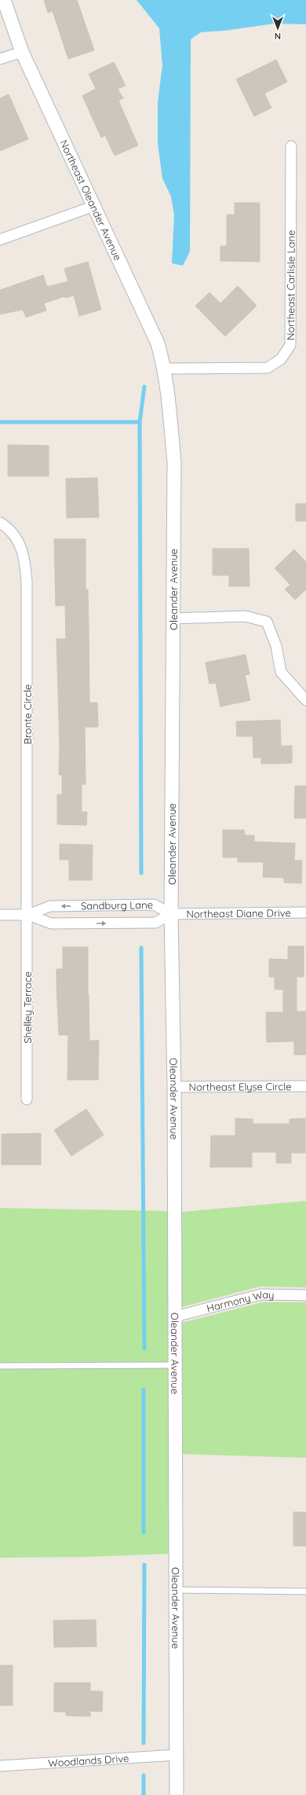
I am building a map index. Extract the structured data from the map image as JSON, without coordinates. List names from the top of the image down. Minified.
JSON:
{"streets":{"street":["Northeast Oleander Avenue","Northeast Carlisle Lane","Oleander Avenue","Bronte Circle","Sandburg Lane","Northeast Diane Drive","Shelley Terrace","Northeast Elyse Circle","Harmony Way","Woodlands Drive"]},"crossings":[["Northeast Oleander Avenue","Northeast Carlisle Lane"],["Northeast Oleander Avenue","Oleander Avenue"],["Oleander Avenue","Sandburg Lane"],["Oleander Avenue","Northeast Diane Drive"],["Oleander Avenue","Northeast Elyse Circle"],["Oleander Avenue","Harmony Way"],["Oleander Avenue","Woodlands Drive"],["Bronte Circle","Sandburg Lane"],["Bronte Circle","Shelley Terrace"],["Sandburg Lane","Northeast Diane Drive"],["Sandburg Lane","Shelley Terrace"]],"north":"bottom"}
